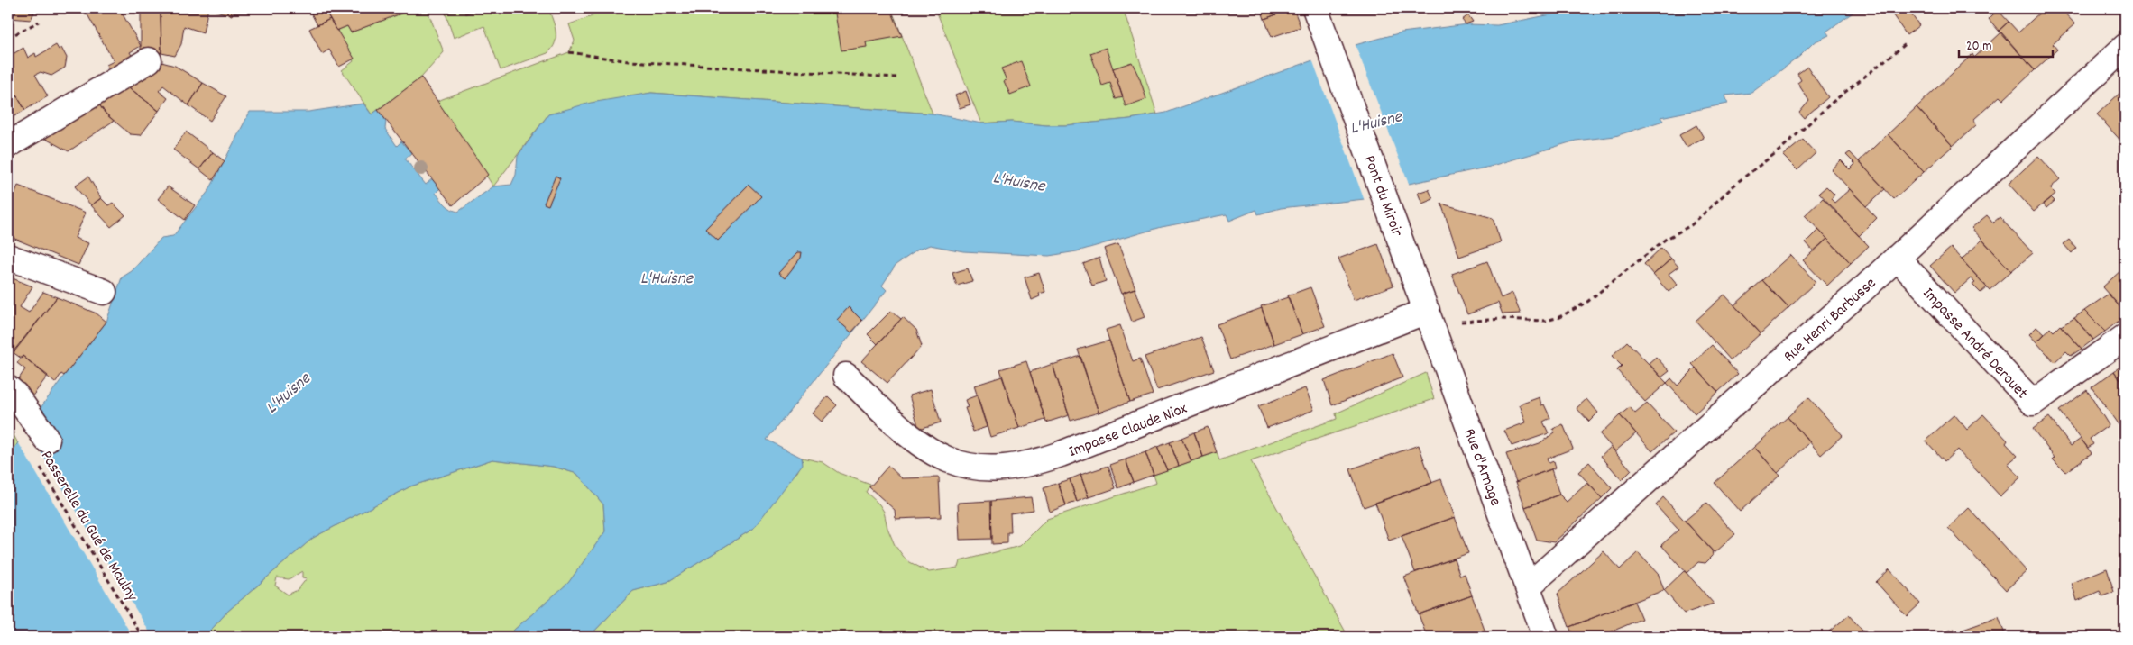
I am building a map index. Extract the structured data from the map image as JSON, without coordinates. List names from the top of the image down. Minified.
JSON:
{"streets":{"street":["Pont du Miroir","Rue Henri Barbusse","Impasse André Derouet","Impasse Claude Niox","Rue d'Arnage"],"path":["Passerelle du Gué de Maulny"]},"crossings":[["Pont du Miroir","Impasse Claude Niox"],["Pont du Miroir","Rue d'Arnage"],["Rue Henri Barbusse","Impasse André Derouet"],["Rue Henri Barbusse","Rue d'Arnage"],["Impasse Claude Niox","Rue d'Arnage"]],"water":["L'Huisne"],"scale_bar":"20 m"}
